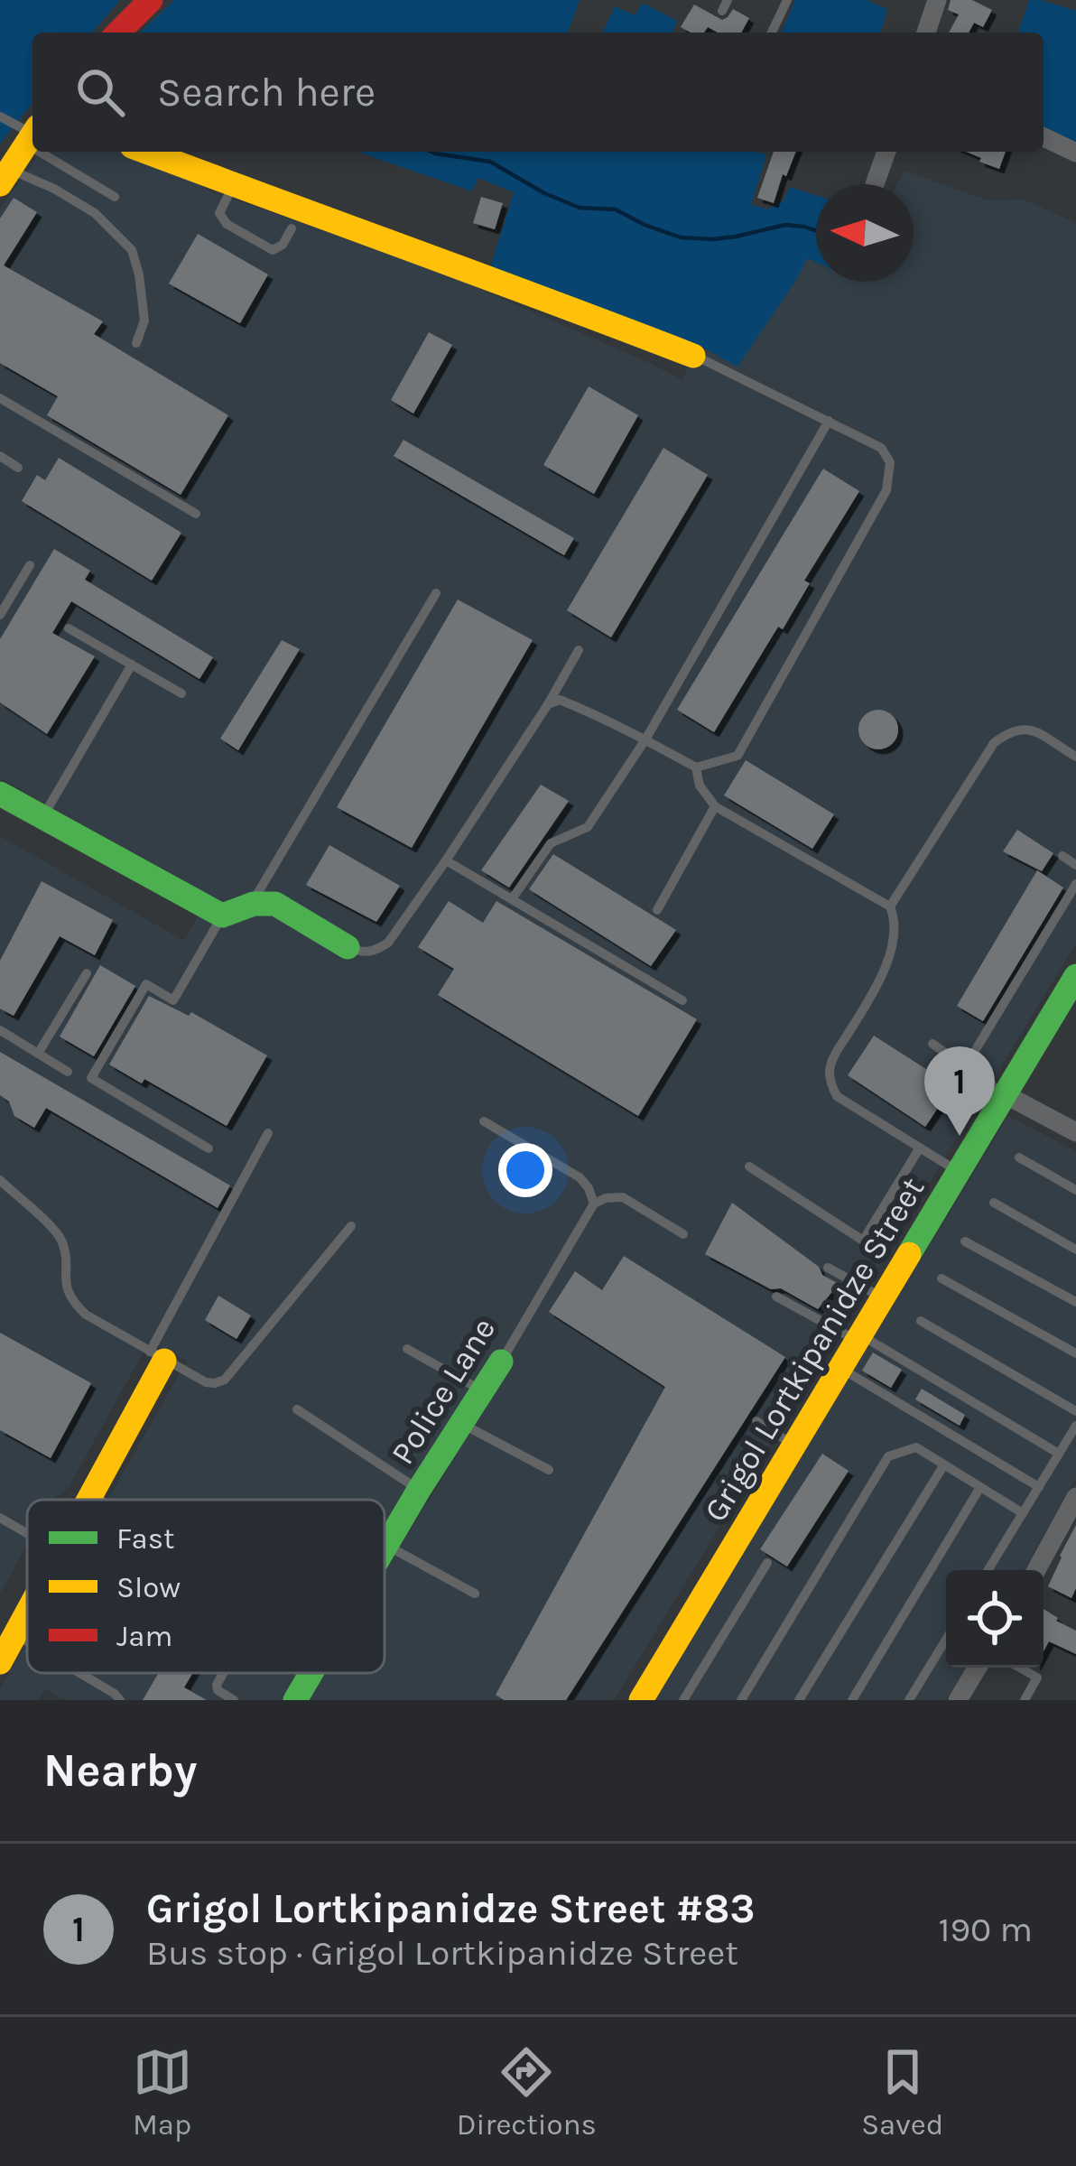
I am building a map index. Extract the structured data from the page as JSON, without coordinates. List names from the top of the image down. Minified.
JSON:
{"streets":{"street":["Grigol Lortkipanidze Street","Police Lane"]},"legend":["Fast","Slow","Jam"],"north":"left","page":{"search":"Search here","pins":"1","heading":"Nearby","list":[{"mark":"1","name":"Grigol Lortkipanidze Street #83","note":"Bus stop · Grigol Lortkipanidze Street","value":"190 m"}],"nav":["Map","Directions","Saved"]}}
